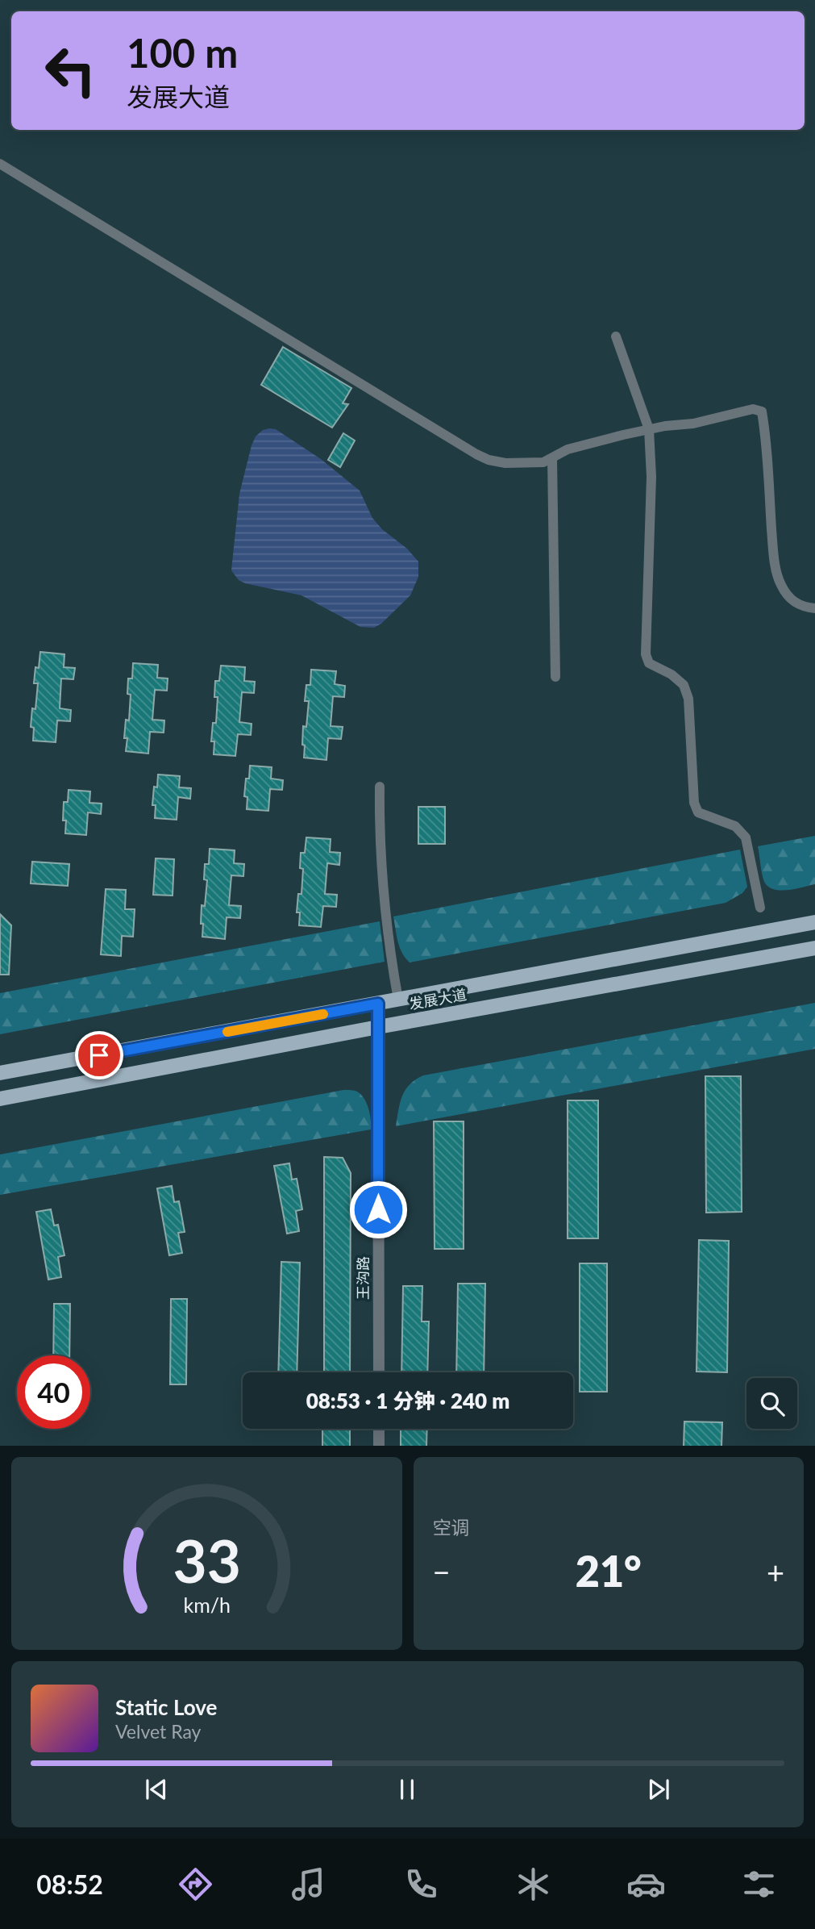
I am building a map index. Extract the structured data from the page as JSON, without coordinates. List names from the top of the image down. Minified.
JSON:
{"streets":{"main road":["发展大道"],"street":["王沟路"]},"crossings":[["发展大道","王沟路"]],"page":{"turn":["100 m","发展大道"],"limit":"40","trip":"08:53 · 1 分钟 · 240 m","tile":"空调","heat":["−","21°","+"],"song":["Static Love","Velvet Ray"],"tabs":"08:52","gauge":["33","km/h"]}}
